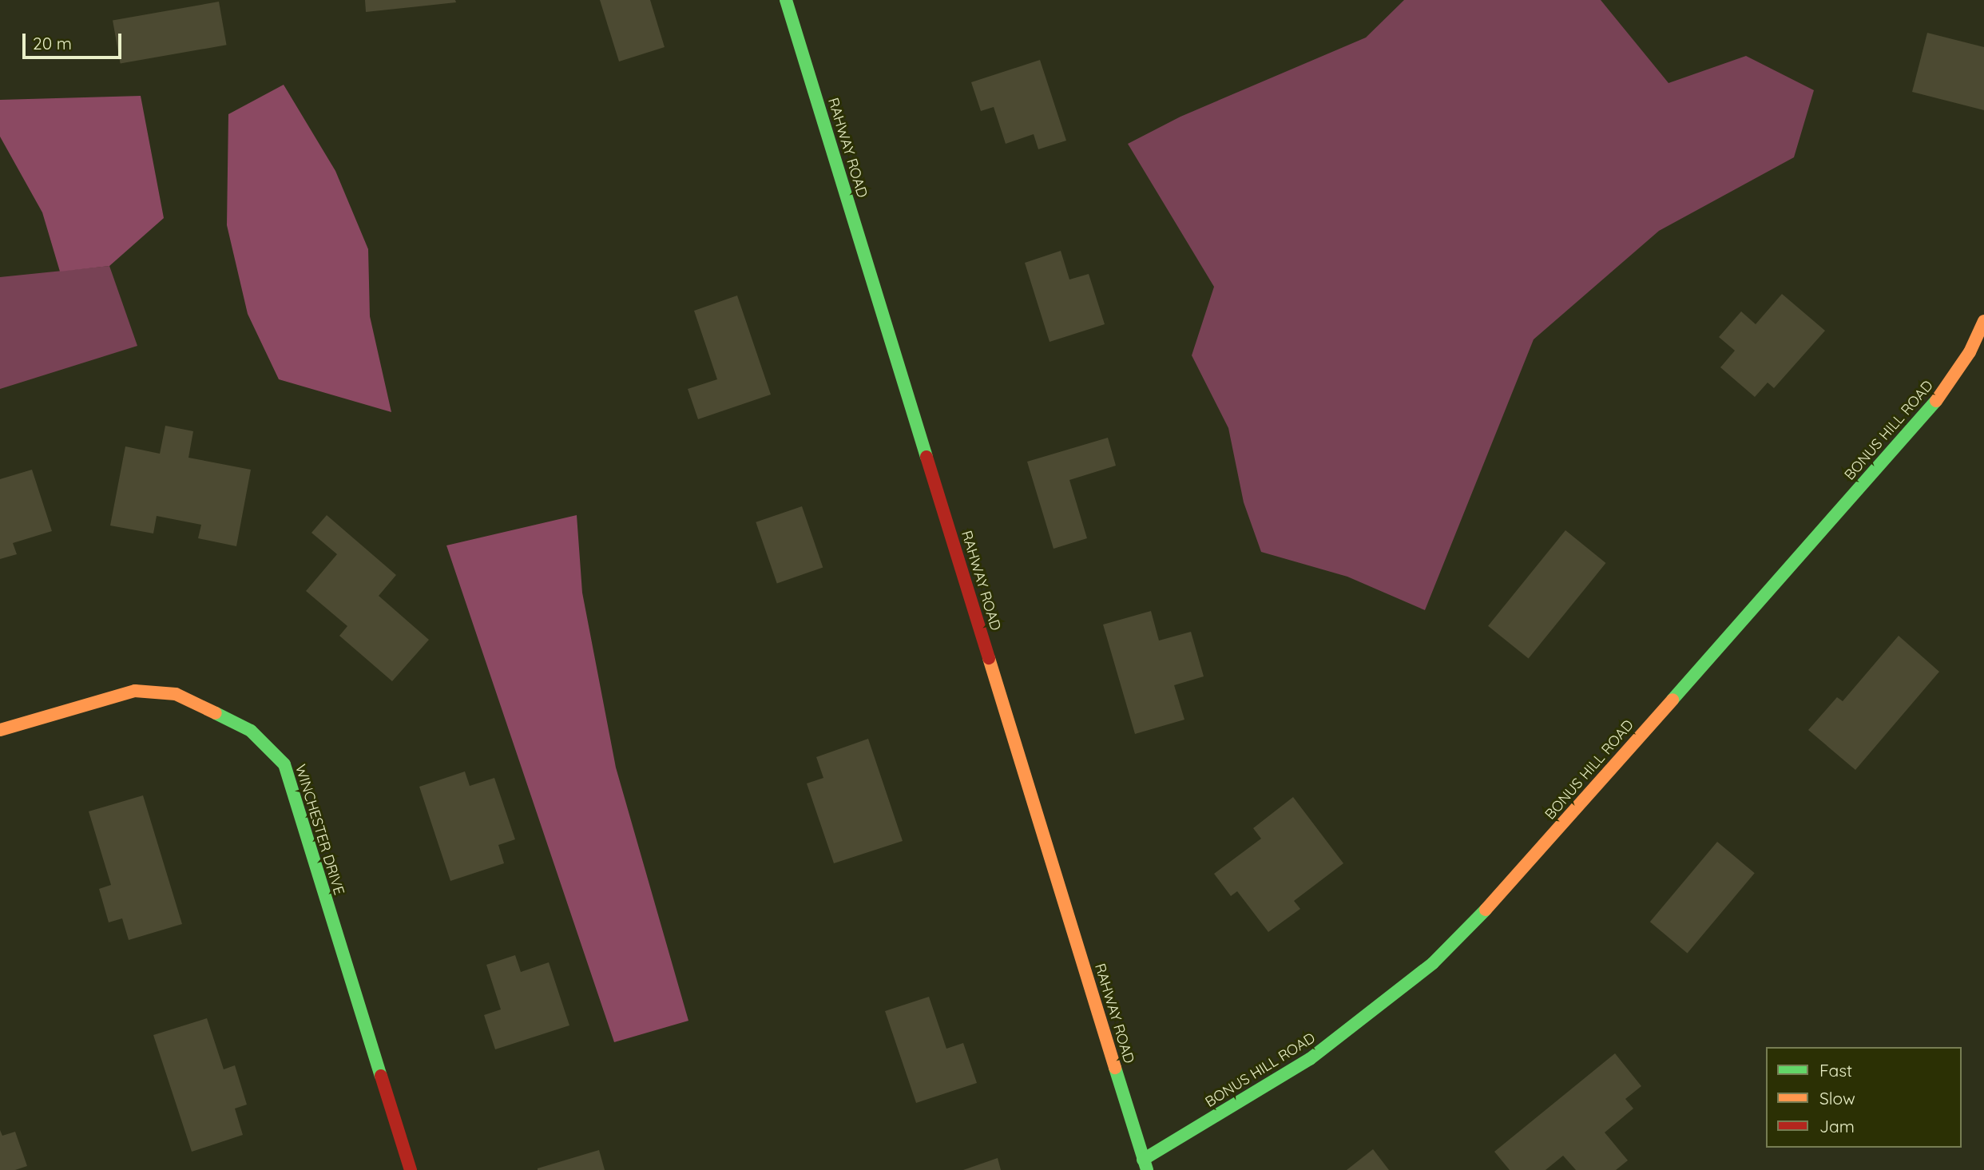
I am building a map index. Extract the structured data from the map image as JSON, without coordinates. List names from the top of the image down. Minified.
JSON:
{"streets":{"street":["RAHWAY ROAD","BONUS HILL ROAD","WINCHESTER DRIVE"]},"crossings":[["RAHWAY ROAD","BONUS HILL ROAD"]],"legend":["Fast","Slow","Jam"],"scale_bar":"20 m"}
